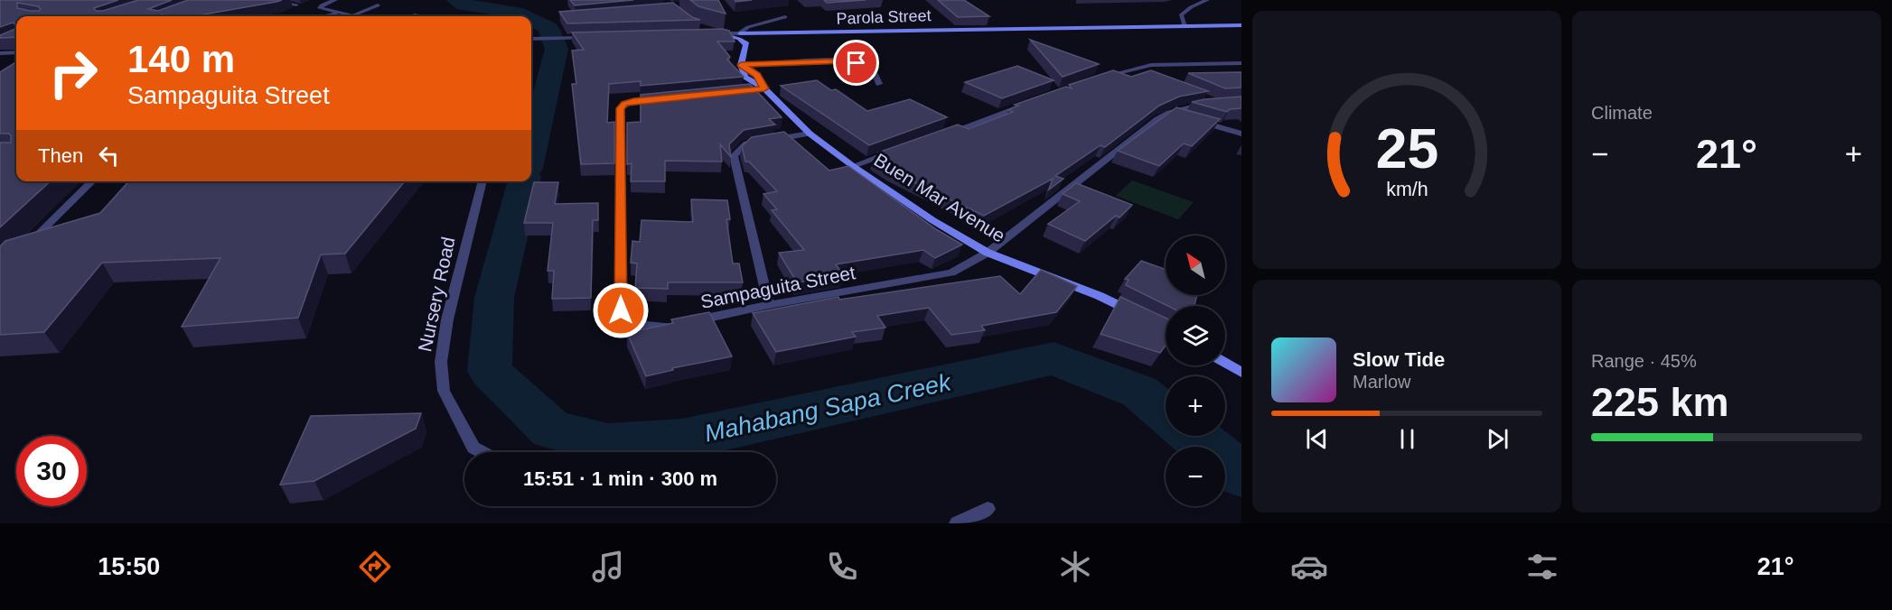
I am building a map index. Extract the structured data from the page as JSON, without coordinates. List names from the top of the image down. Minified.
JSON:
{"streets":{"street":["Parola Street","Buen Mar Avenue","Sampaguita Street","Nursery Road"]},"crossings":[["Buen Mar Avenue","Sampaguita Street"]],"water":["Mahabang Sapa Creek"],"north":"top left","page":{"tile":["Climate",["Range · 45%","225 km"]],"turn":["140 m","Sampaguita Street"],"then":"Then","heat":["−","21°","+"],"map_buttons":["+","−"],"song":["Slow Tide","Marlow"],"limit":"30","trip":"15:51 · 1 min · 300 m","tabs":["15:50","21°"],"gauge":["25","km/h"]}}
